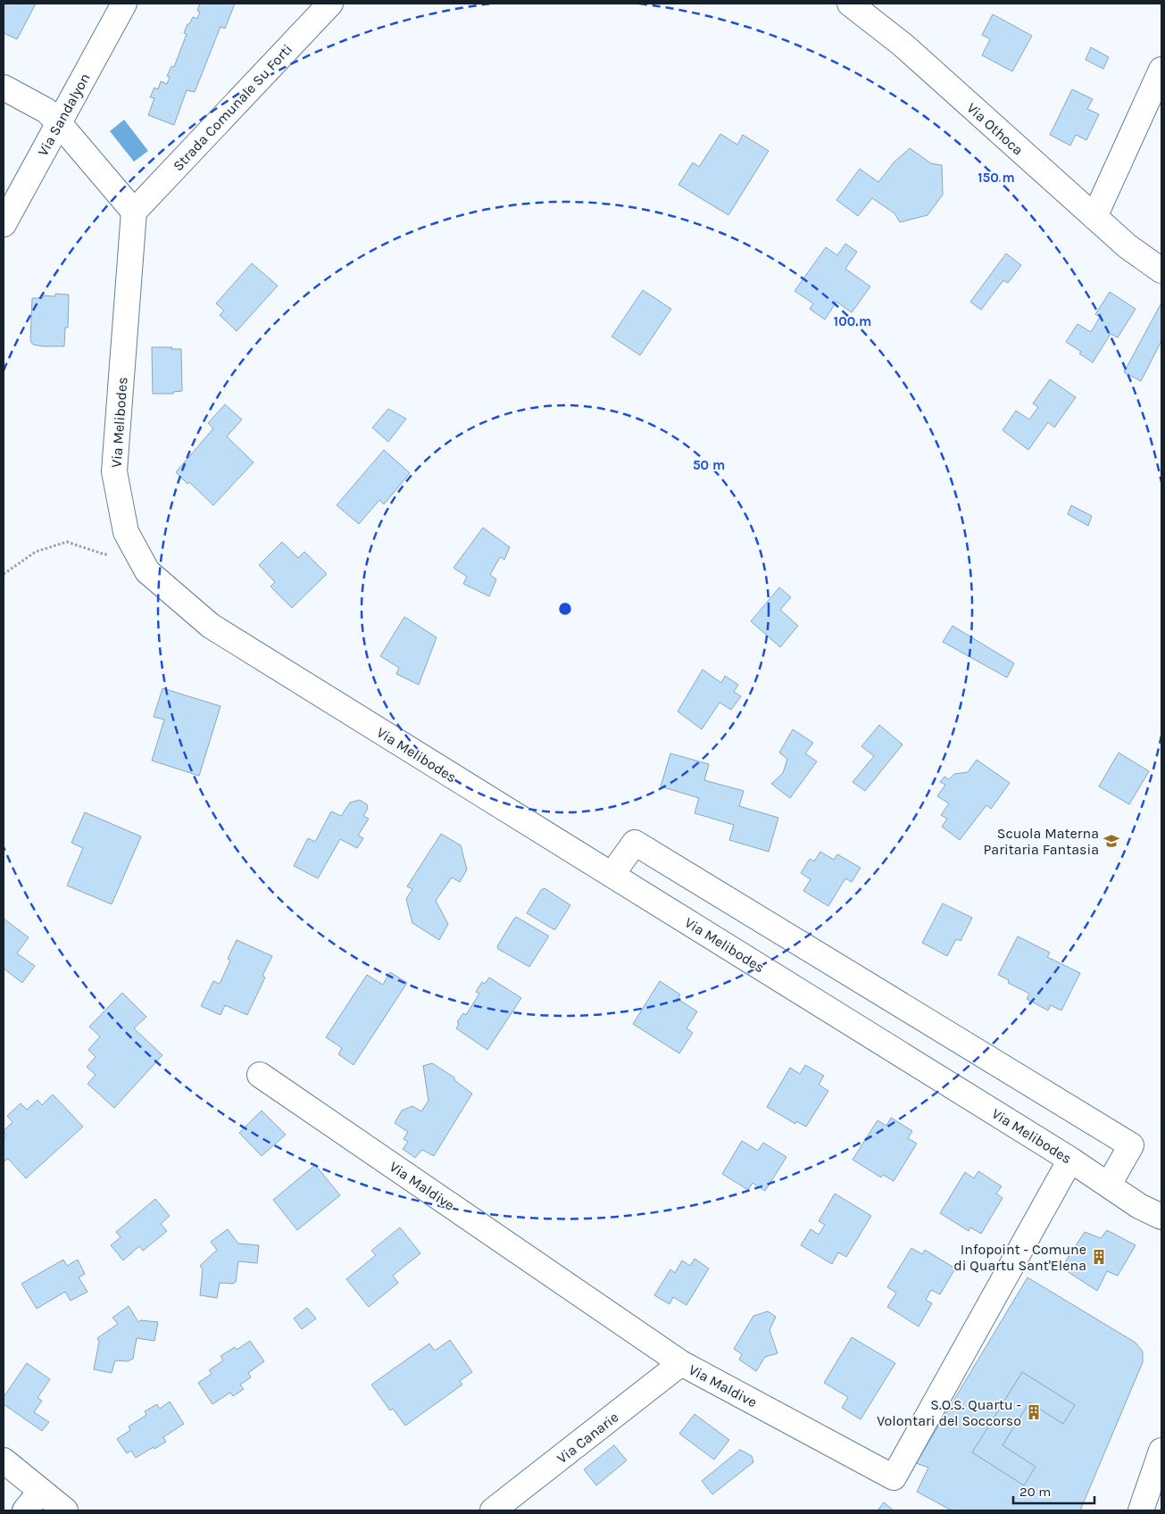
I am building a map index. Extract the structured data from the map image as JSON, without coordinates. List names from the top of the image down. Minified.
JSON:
{"streets":{"street":["Strada Comunale Su Forti","Via Sandalyon","Via Othoca","Via Melibodes","Via Maldive","Via Canarie"]},"crossings":[["Strada Comunale Su Forti","Via Melibodes"],["Via Melibodes","Via Maldive"],["Via Maldive","Via Canarie"]],"places":{"school or university":["Scuola Materna Paritaria Fantasia"],"building":["Infopoint - Comune di Quartu Sant'Elena","S.O.S. Quartu - Volontari del Soccorso"]},"scale_bar":"20 m","rings":["150 m","100 m","50 m"]}
